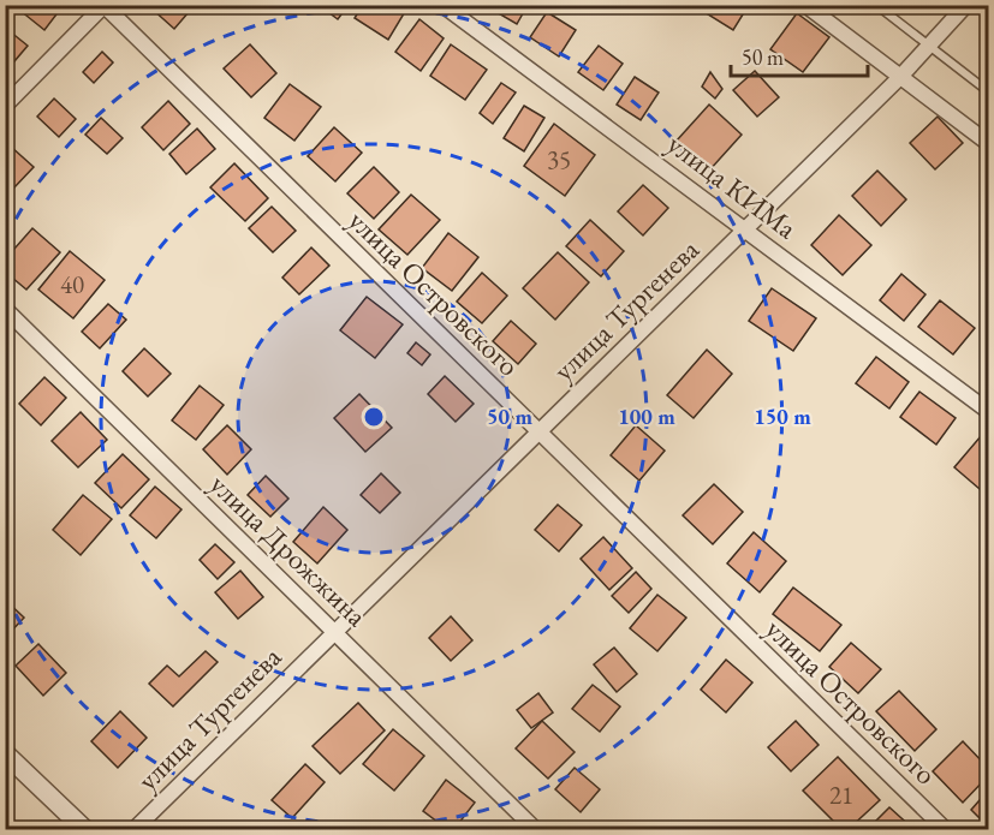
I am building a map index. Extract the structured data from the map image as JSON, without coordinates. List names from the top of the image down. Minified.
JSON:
{"streets":{"street":["улица КИМа","улица Островского","улица Тургенева","улица Дрожжина"]},"crossings":[["улица КИМа","улица Тургенева"],["улица Островского","улица Тургенева"],["улица Тургенева","улица Дрожжина"]],"house_numbers":["35","40","21"],"scale_bar":"50 m","rings":["50 m","100 m","150 m"]}
